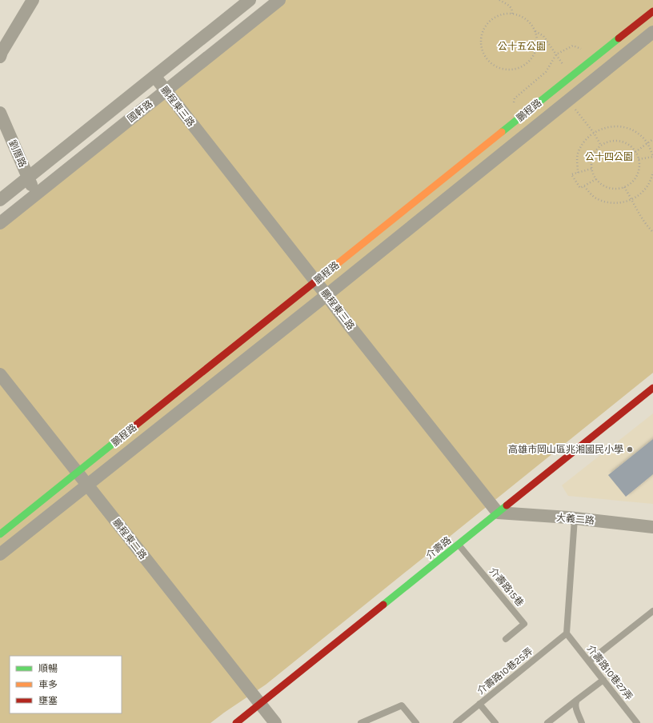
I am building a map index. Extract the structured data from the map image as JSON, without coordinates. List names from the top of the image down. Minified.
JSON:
{"streets":{"street":["鵬程東三路","鵬程路","國軒路","劉厝路","大義二路","鵬程東二路","介壽路"],"lane":["介壽路15巷","介壽路10巷25弄","介壽路10巷27弄"]},"crossings":[["鵬程東三路","鵬程路"],["鵬程東三路","國軒路"],["鵬程東三路","大義二路"],["鵬程東三路","介壽路"],["鵬程路","鵬程東二路"],["國軒路","劉厝路"],["大義二路","介壽路"],["鵬程東二路","介壽路"],["介壽路","介壽路15巷"],["介壽路10巷25弄","介壽路10巷27弄"]],"parks":["公十五公園","公十四公園"],"places":["高雄市岡山區兆湘國民小學"],"legend":["順暢","車多","壅塞"]}
